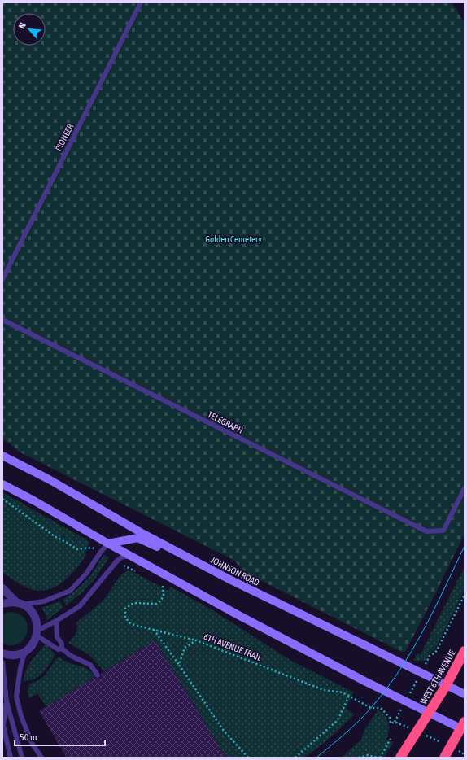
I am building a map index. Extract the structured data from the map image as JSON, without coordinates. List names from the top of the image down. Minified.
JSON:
{"streets":{"highway":["WEST 6TH AVENUE"],"main road":["JOHNSON ROAD"],"lane":["PIONEER","TELEGRAPH"],"path":["6TH AVENUE TRAIL"]},"crossings":[["JOHNSON ROAD","WEST 6TH AVENUE"]],"parks":["Golden Cemetery"],"scale_bar":"50 m","north":"top left"}
